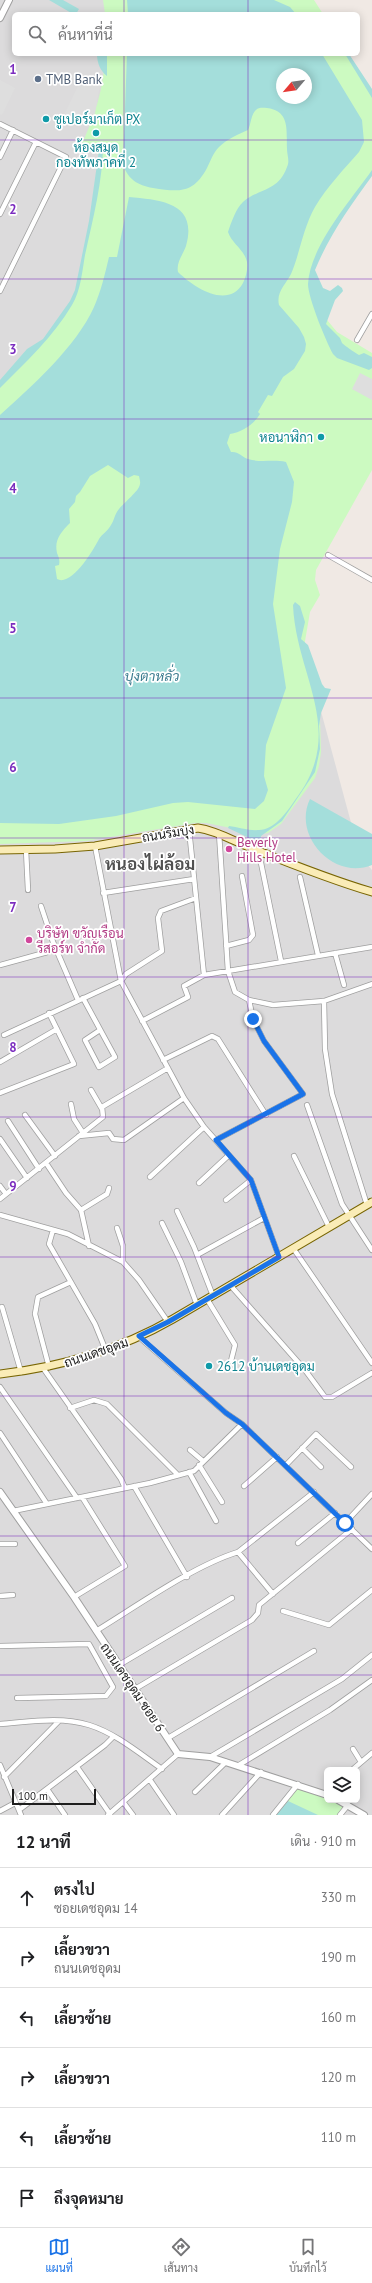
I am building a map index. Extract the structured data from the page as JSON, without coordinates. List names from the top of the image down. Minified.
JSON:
{"streets":{"main road":["ถนนริมบุ่ง","ถนนเดชอุดม"],"street":["ถนนเดชอุดม ซอย 6"]},"districts":["หนองไผ่ล้อม"],"water":["บุ่งตาหลั่ว"],"places":["TMB Bank","ซูเปอร์มาเก็ต PX","ห้องสมุด กองทัพภาคที่ 2","หอนาฬิกา","Beverly Hills Hotel","บริษัท ขวัญเรือน รีสอร์ท จำกัด","2612 บ้านเดชอุดม"],"scale_bar":"100 m","north":"bottom left","page":{"search":"ค้นหาที่นี่","scale":"100 m","heading":["12 นาที","เดิน · 910 m"],"list":[["ตรงไป","ซอยเดชอุดม 14","330 m"],["เลี้ยวขวา","ถนนเดชอุดม","190 m"],["เลี้ยวซ้าย","160 m"],["เลี้ยวขวา","120 m"],["เลี้ยวซ้าย","110 m"],"ถึงจุดหมาย"],"nav":["แผนที่","เส้นทาง","บันทึกไว้"]},"grid":{"rows":["1","2","3","4","5","6","7","8","9"]}}
